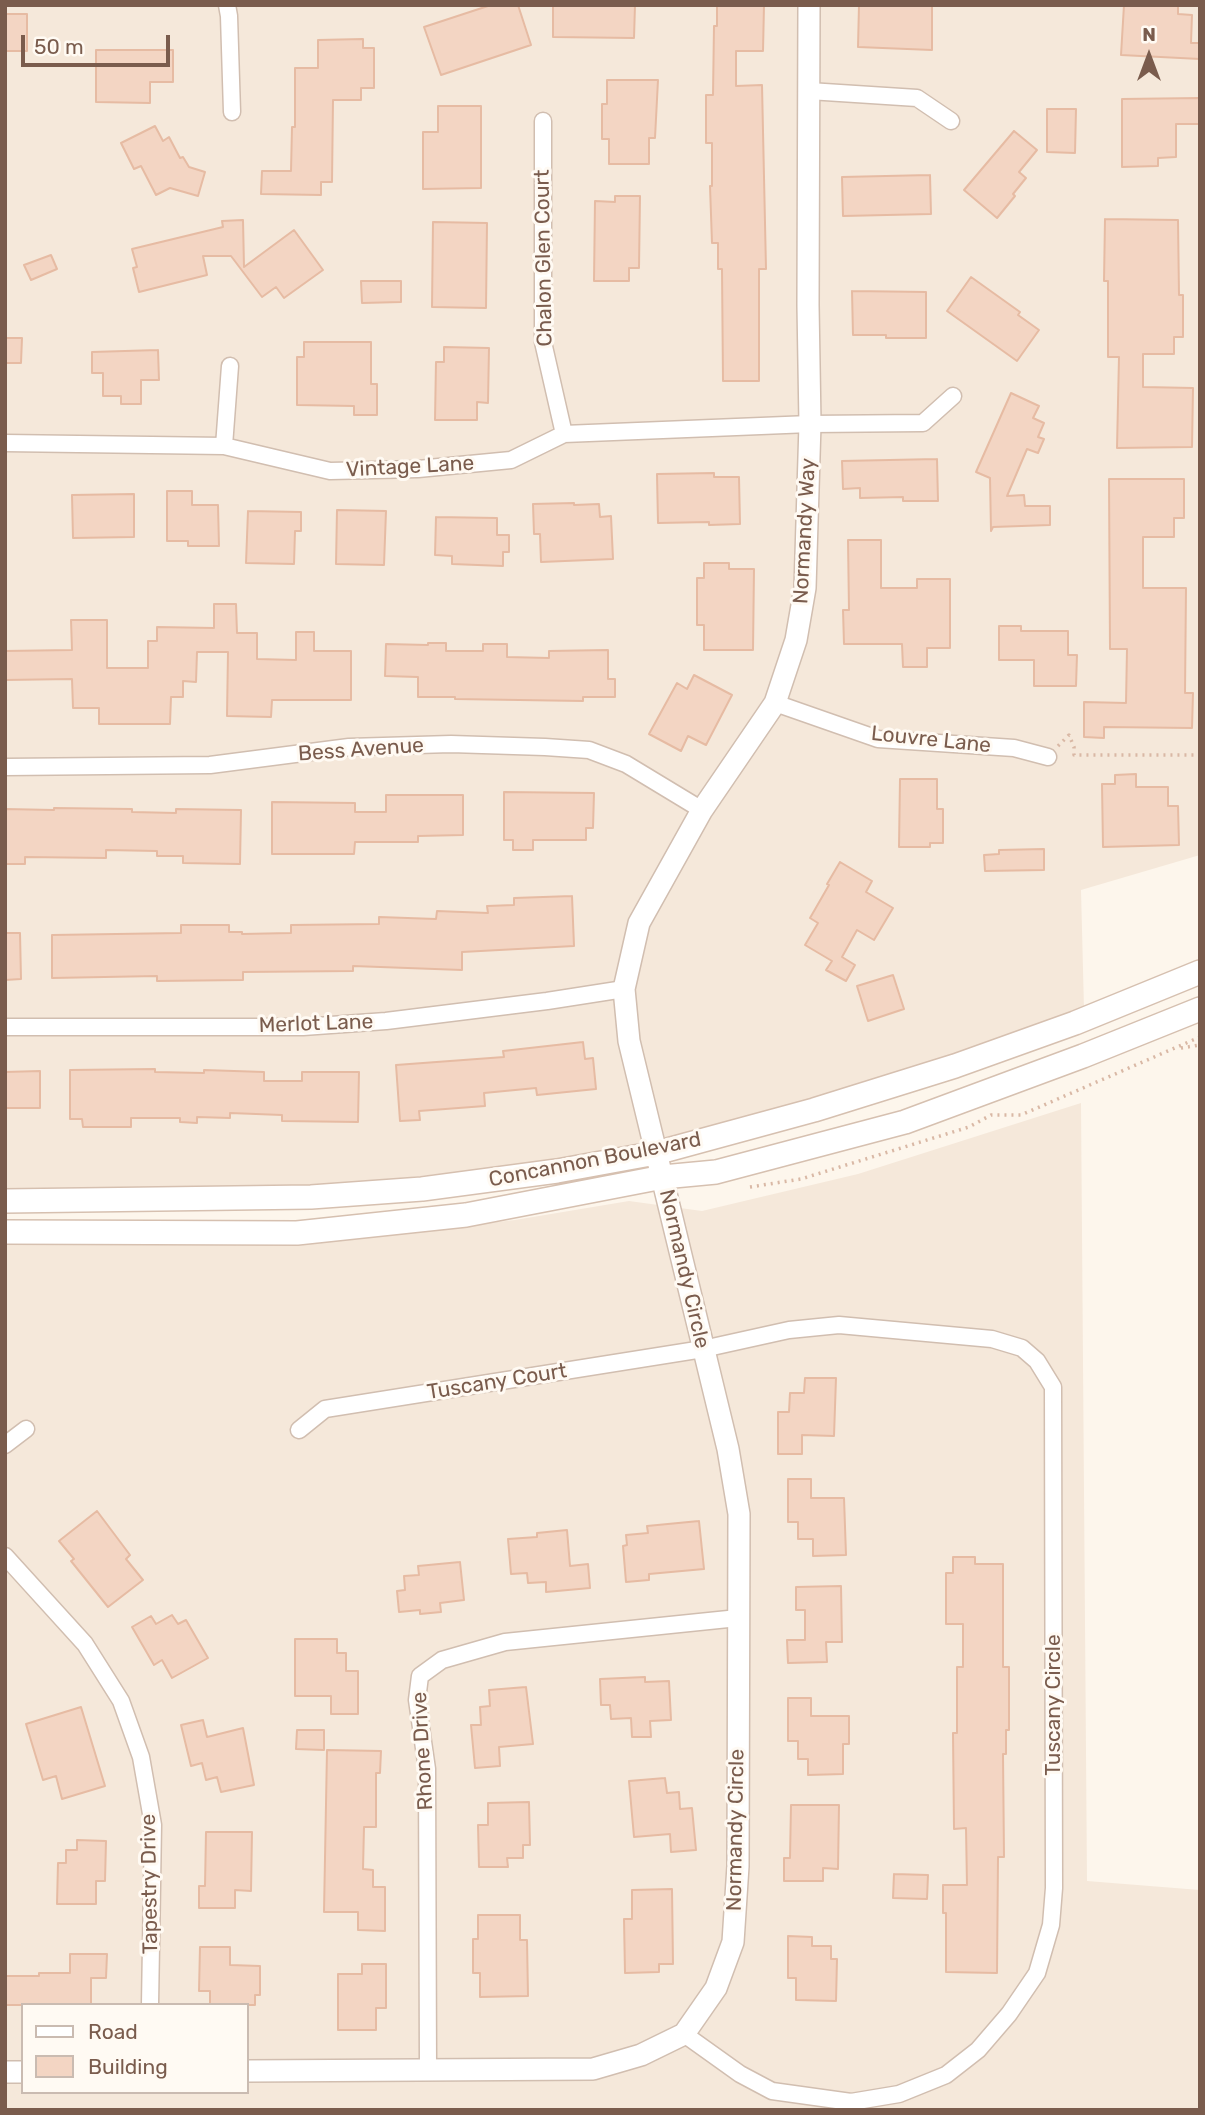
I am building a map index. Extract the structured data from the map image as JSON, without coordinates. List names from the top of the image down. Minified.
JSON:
{"streets":{"main road":["Concannon Boulevard"],"street":["Chalon Glen Court","Vintage Lane","Normandy Way","Louvre Lane","Bess Avenue","Merlot Lane","Normandy Circle","Tuscany Court","Tuscany Circle","Rhone Drive","Tapestry Drive"]},"crossings":[["Chalon Glen Court","Vintage Lane"],["Vintage Lane","Normandy Way"],["Normandy Way","Louvre Lane"],["Normandy Way","Bess Avenue"],["Normandy Way","Merlot Lane"],["Normandy Way","Concannon Boulevard"],["Normandy Way","Normandy Circle"],["Concannon Boulevard","Normandy Circle"],["Normandy Circle","Tuscany Court"],["Normandy Circle","Tuscany Circle"],["Normandy Circle","Rhone Drive"],["Tuscany Court","Tuscany Circle"]],"legend":["Road","Building"],"scale_bar":"50 m","north":"top"}
